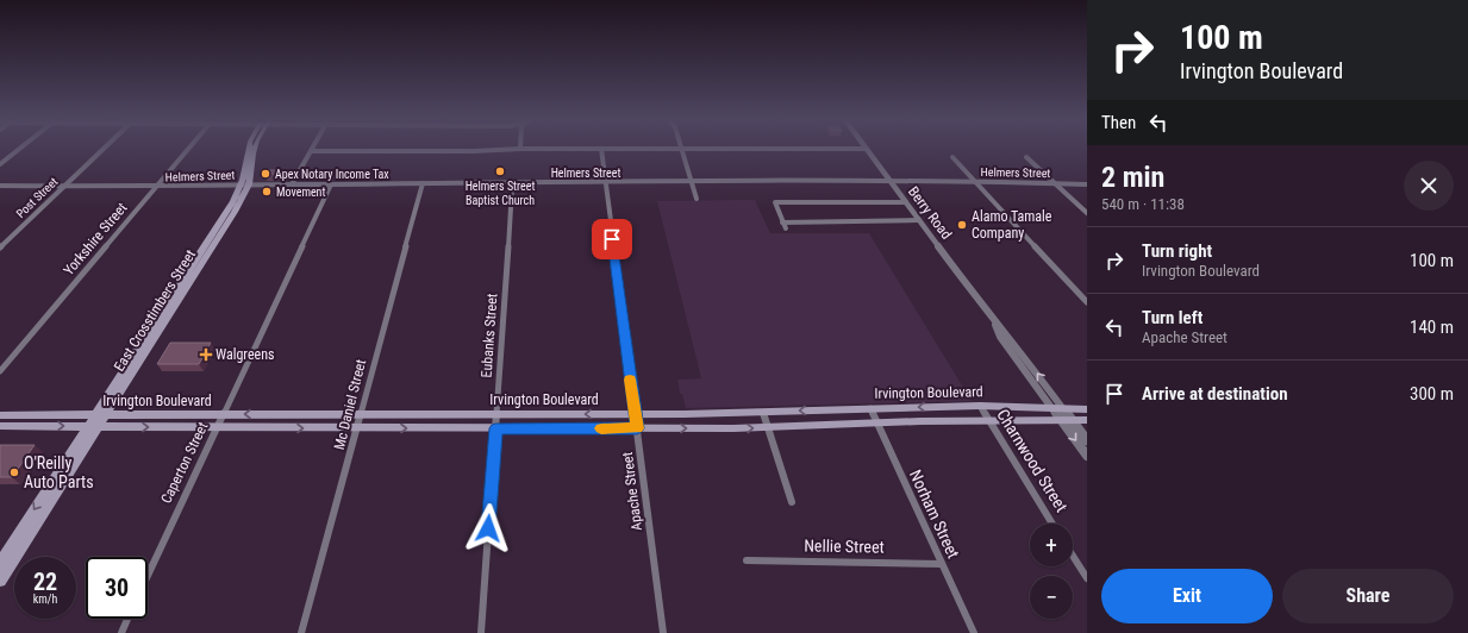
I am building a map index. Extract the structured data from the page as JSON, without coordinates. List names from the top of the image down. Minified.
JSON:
{"streets":{"main road":["East Crosstimbers Street","Irvington Boulevard"],"street":["Helmers Street","Post Street","Berry Road","Yorkshire Street","Eubanks Street","Mc Daniel Street","Charnwood Street","Caperton Street","Apache Street","Norham Street","Nellie Street"]},"crossings":[["Helmers Street","Post Street"],["Helmers Street","Berry Road"],["Helmers Street","Yorkshire Street"],["Helmers Street","East Crosstimbers Street"],["Helmers Street","Eubanks Street"],["Helmers Street","Mc Daniel Street"],["Helmers Street","Caperton Street"],["Helmers Street","Apache Street"],["Berry Road","Irvington Boulevard"],["East Crosstimbers Street","Irvington Boulevard"],["Eubanks Street","Irvington Boulevard"],["Irvington Boulevard","Mc Daniel Street"],["Irvington Boulevard","Charnwood Street"],["Irvington Boulevard","Caperton Street"],["Irvington Boulevard","Apache Street"],["Irvington Boulevard","Norham Street"],["Norham Street","Nellie Street"]],"places":{"other":["Helmers Street Baptist Church","Apex Notary Income Tax","Movement","Alamo Tamale Company","O'Reilly Auto Parts"],"health":["Walgreens"]},"page":{"turn":["100 m","Irvington Boulevard"],"then":"Then","heading":["2 min","540 m · 11:38"],"list":[{"name":"Turn right","note":"Irvington Boulevard","value":"100 m"},{"name":"Turn left","note":"Apache Street","value":"140 m"},{"name":"Arrive at destination","value":"300 m"}],"map_buttons":["+","−"],"speed":"22 km/h","limit":"30","buttons":["Exit","Share"]}}
